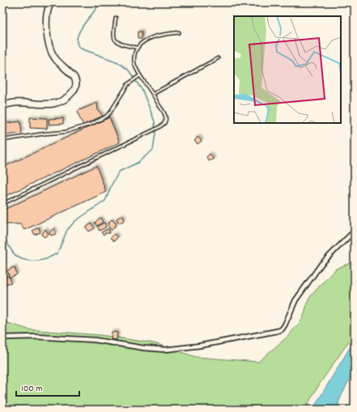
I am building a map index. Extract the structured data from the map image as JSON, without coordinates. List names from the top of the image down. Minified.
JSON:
{"scale_bar":"100 m"}
